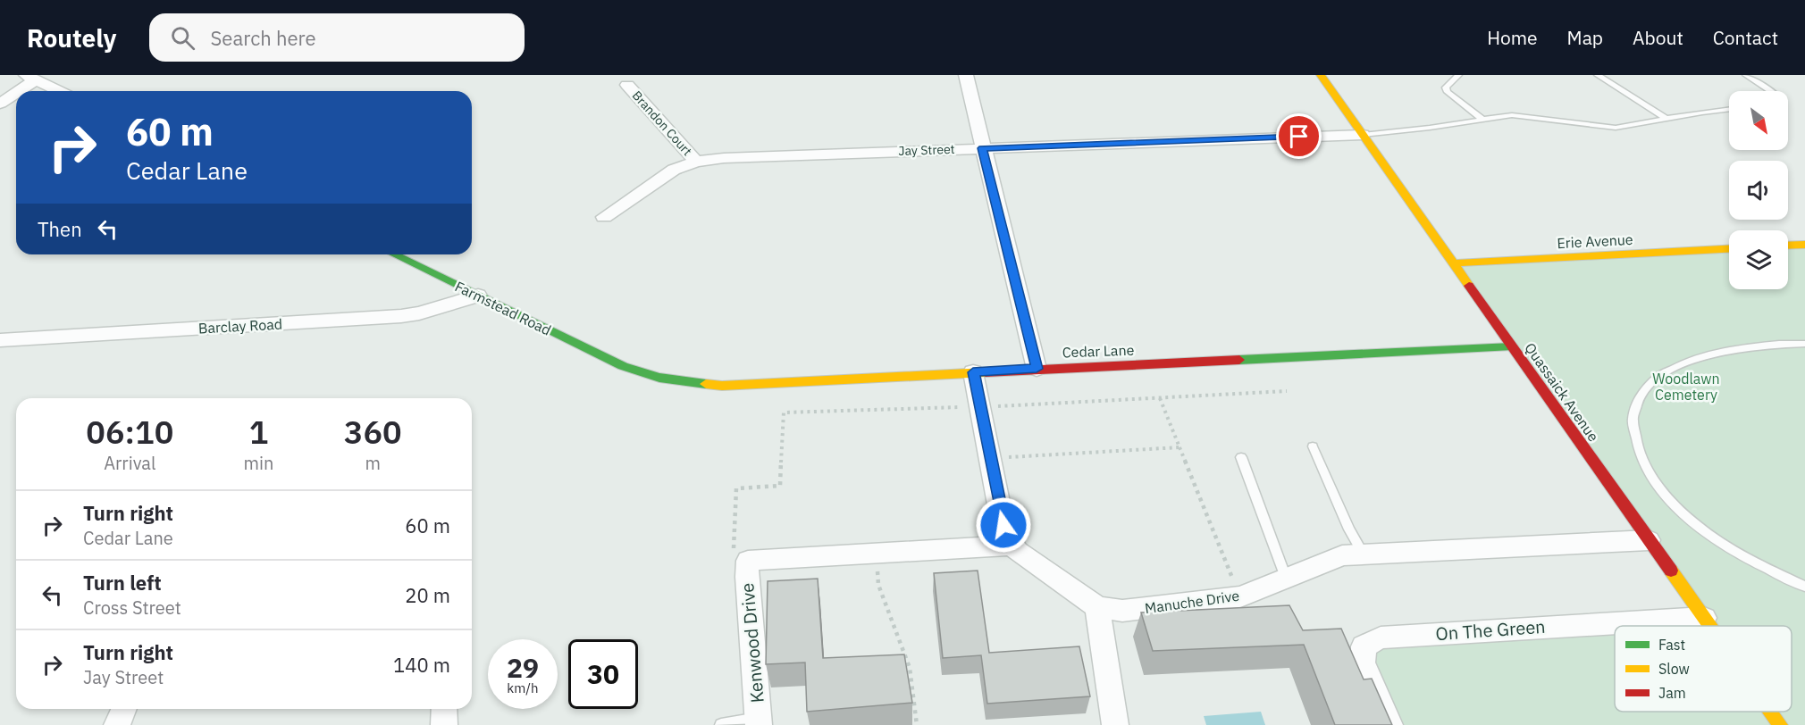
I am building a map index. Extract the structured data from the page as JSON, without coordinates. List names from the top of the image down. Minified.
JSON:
{"streets":{"street":["Brandon Court","Jay Street","Erie Avenue","Farmstead Road","Barclay Road","Cedar Lane","Quassaick Avenue","Manuche Drive","On The Green","Kenwood Drive"]},"crossings":[["Brandon Court","Jay Street"],["Jay Street","Quassaick Avenue"],["Erie Avenue","Quassaick Avenue"],["Farmstead Road","Barclay Road"],["Farmstead Road","Cedar Lane"],["Cedar Lane","Quassaick Avenue"],["Quassaick Avenue","Manuche Drive"],["Quassaick Avenue","On The Green"]],"parks":["Woodlawn Cemetery"],"legend":["Fast","Slow","Jam"],"north":"bottom right","page":{"header":"Routely","search":"Search here","nav":["Home","Map","About","Contact"],"turn":["60 m","Cedar Lane"],"then":"Then","eta":["06:10","Arrival","1","min","360","m"],"list":[{"name":"Turn right","note":"Cedar Lane","value":"60 m"},{"name":"Turn left","note":"Cross Street","value":"20 m"},{"name":"Turn right","note":"Jay Street","value":"140 m"}],"speed":"29 km/h","limit":"30"}}
